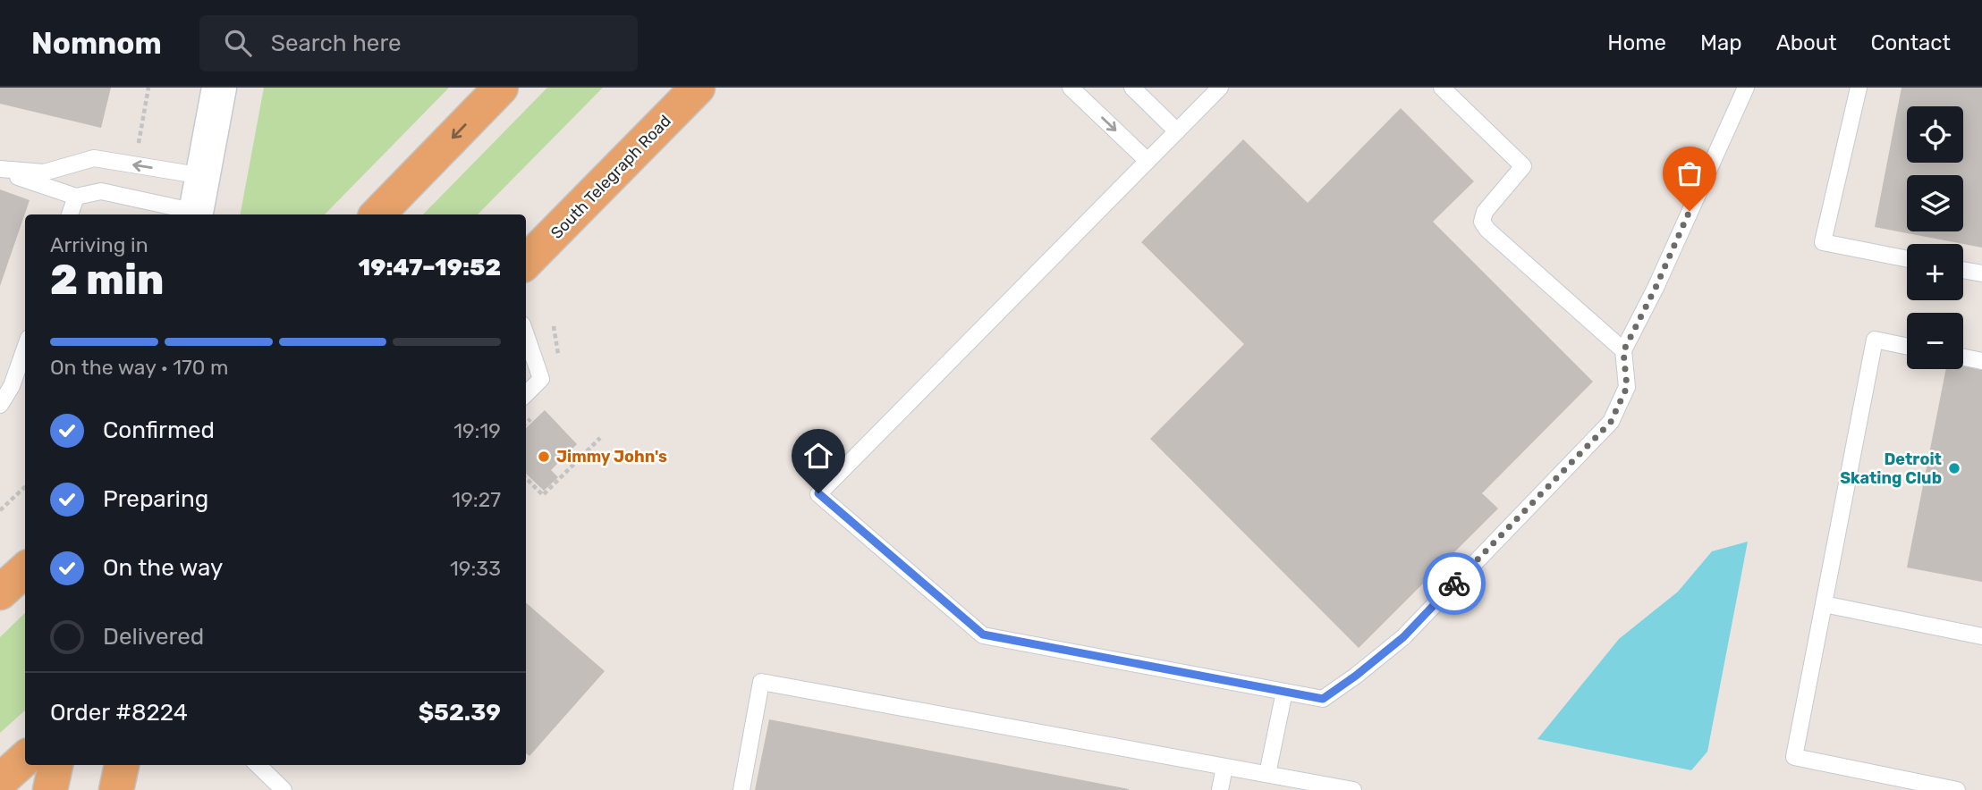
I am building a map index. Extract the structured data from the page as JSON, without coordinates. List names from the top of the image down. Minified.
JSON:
{"streets":{"highway":["South Telegraph Road"]},"places":["Jimmy John's","Detroit Skating Club"],"page":{"header":"Nomnom","search":"Search here","nav":["Home","Map","About","Contact"],"map_buttons":["+","−"],"heading":["2 min","Arriving in","19:47–19:52"],"panel":["Order #8224","$52.39"],"bar":"On the way · 170 m","list":[["Confirmed","19:19"],["Preparing","19:27"],["On the way","19:33"],"Delivered"]}}
